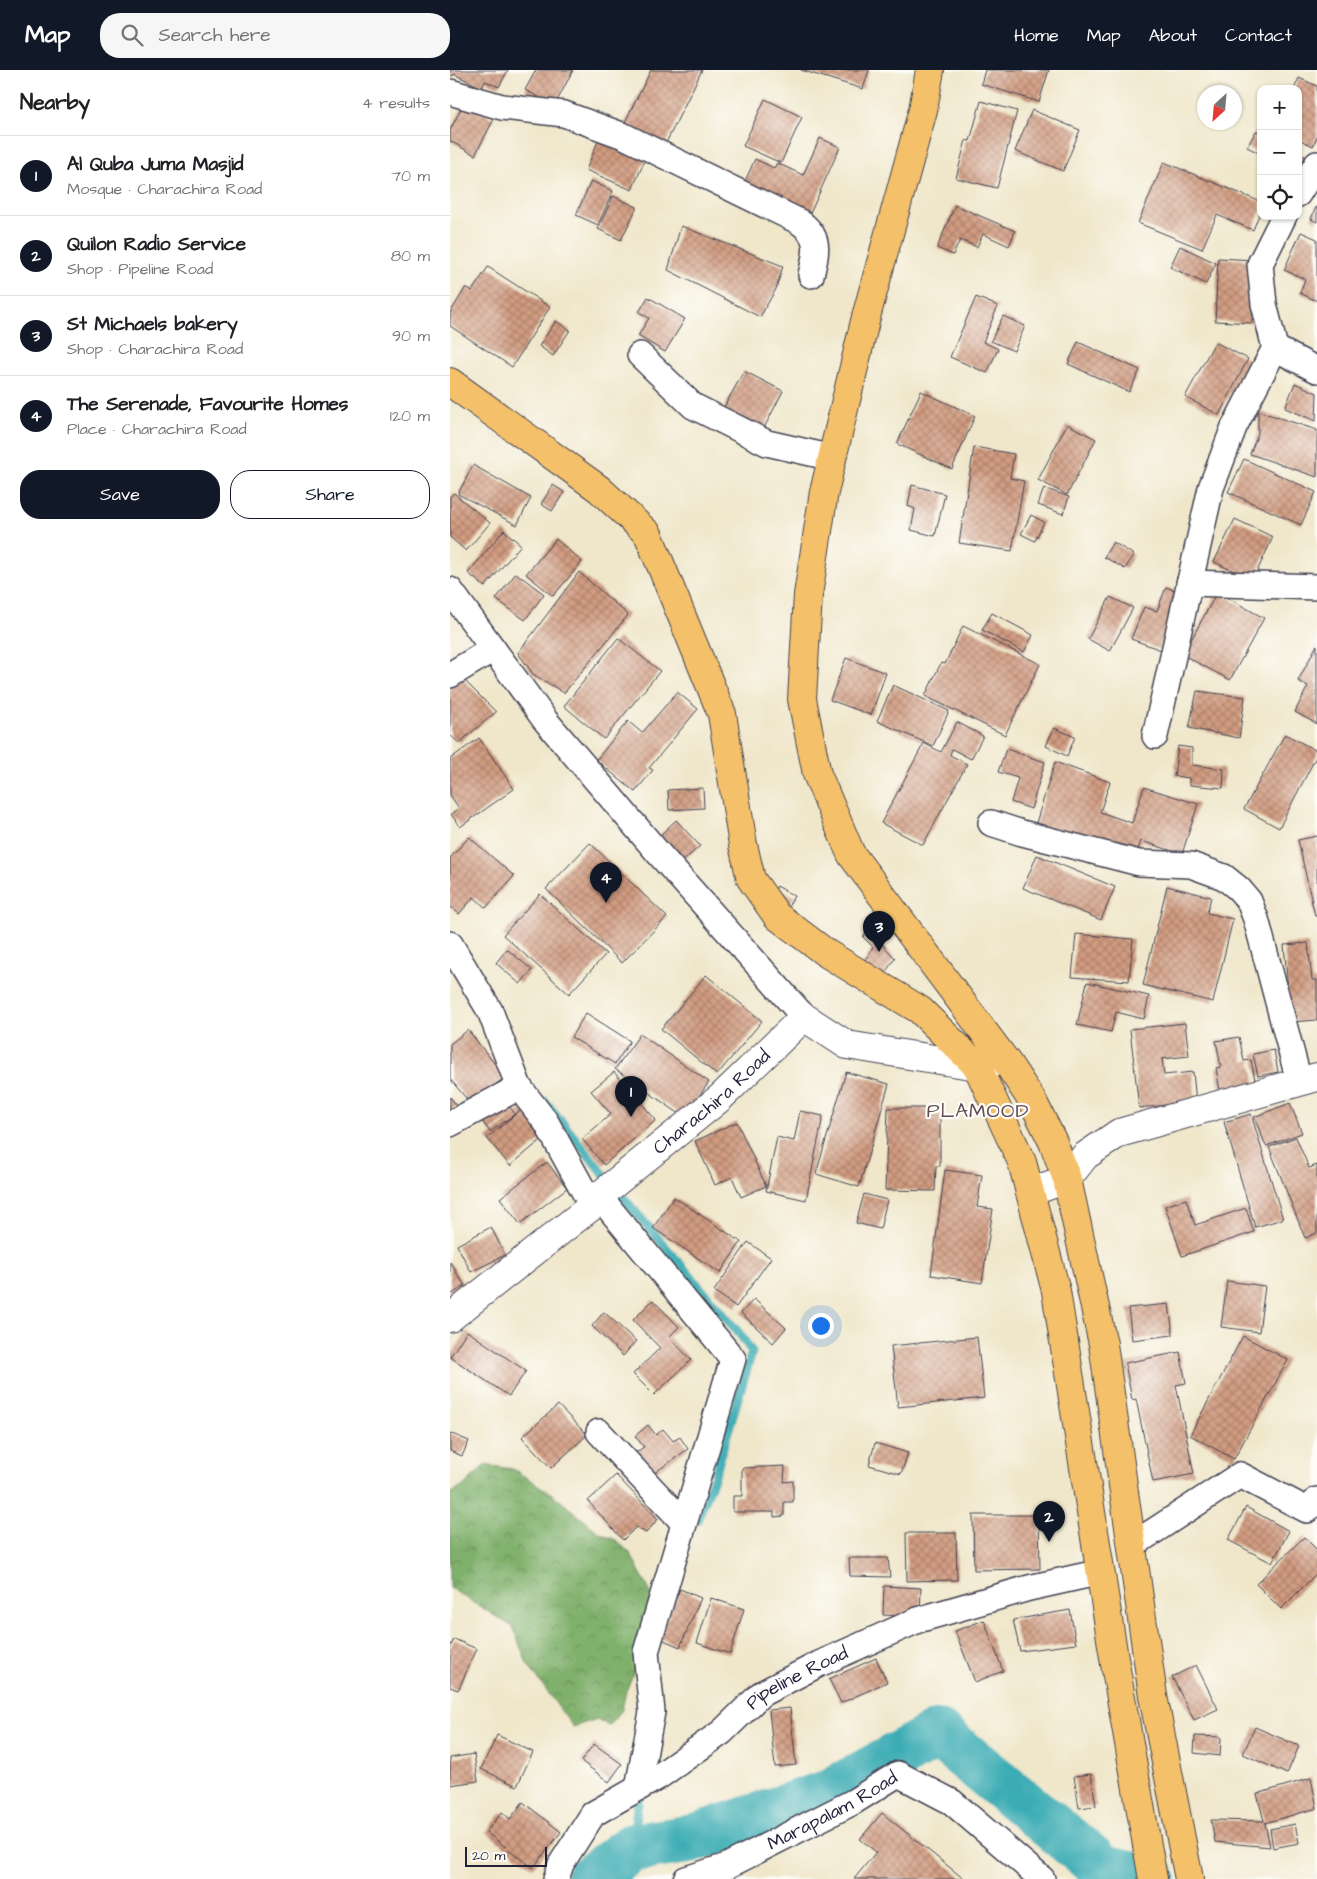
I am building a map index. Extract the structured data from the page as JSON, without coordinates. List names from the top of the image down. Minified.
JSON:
{"streets":{"street":["Charachira Road","Pipeline Road","Marapalam Road"]},"districts":["PLAMOOD"],"scale_bar":"20 m","north":"bottom left","page":{"header":"Map","search":"Search here","nav":["Home","Map","About","Contact"],"heading":["Nearby","4 results"],"map_buttons":["+","−"],"list":[{"mark":"1","name":"Al Quba Juma Masjid","note":"Mosque · Charachira Road","value":"70 m"},{"mark":"2","name":"Quilon Radio Service","note":"Shop · Pipeline Road","value":"80 m"},{"mark":"3","name":"St Michaels bakery","note":"Shop · Charachira Road","value":"90 m"},{"mark":"4","name":"The Serenade, Favourite Homes","note":"Place · Charachira Road","value":"120 m"}],"buttons":["Save","Share"],"pins":["4","3","1","2"],"scale":"20 m"}}
